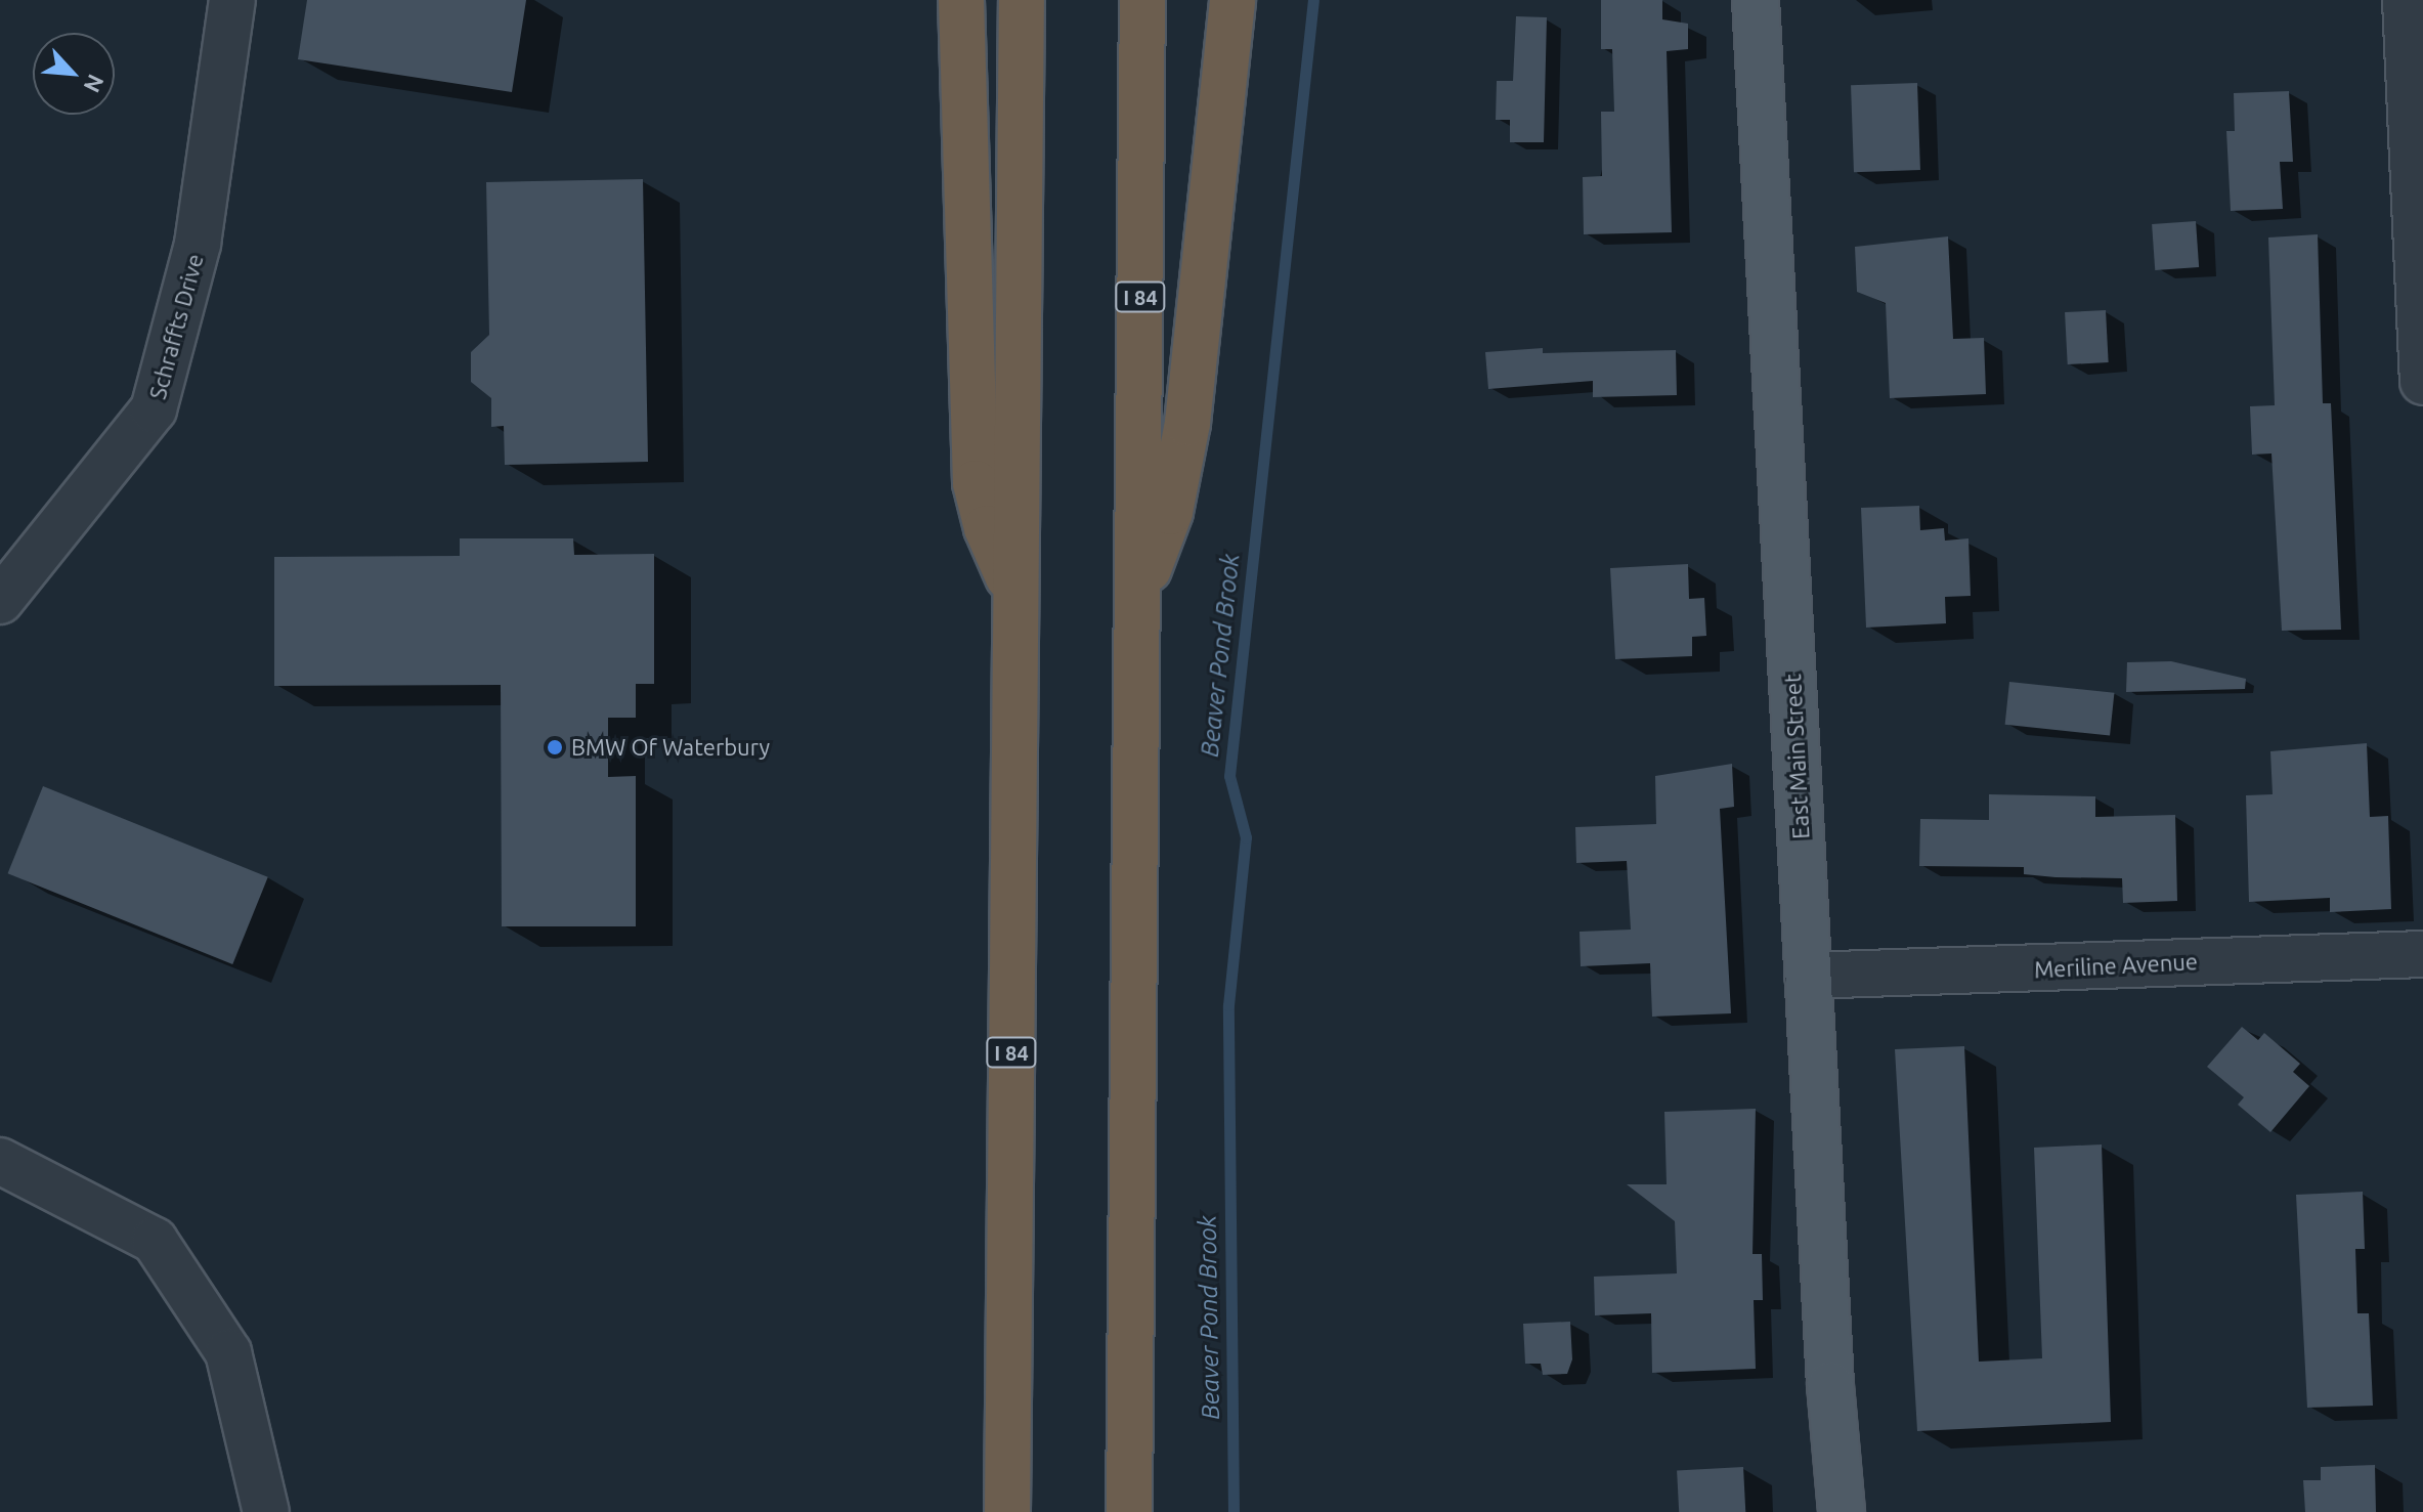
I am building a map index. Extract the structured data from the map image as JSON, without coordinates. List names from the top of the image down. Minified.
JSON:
{"streets":{"highway":["I 84"],"main road":["East Main Street"],"street":["Schraffts Drive","Meriline Avenue"]},"crossings":[["East Main Street","Meriline Avenue"]],"water":["Beaver Pond Brook"],"places":["BMW Of Waterbury"],"north":"bottom right"}
